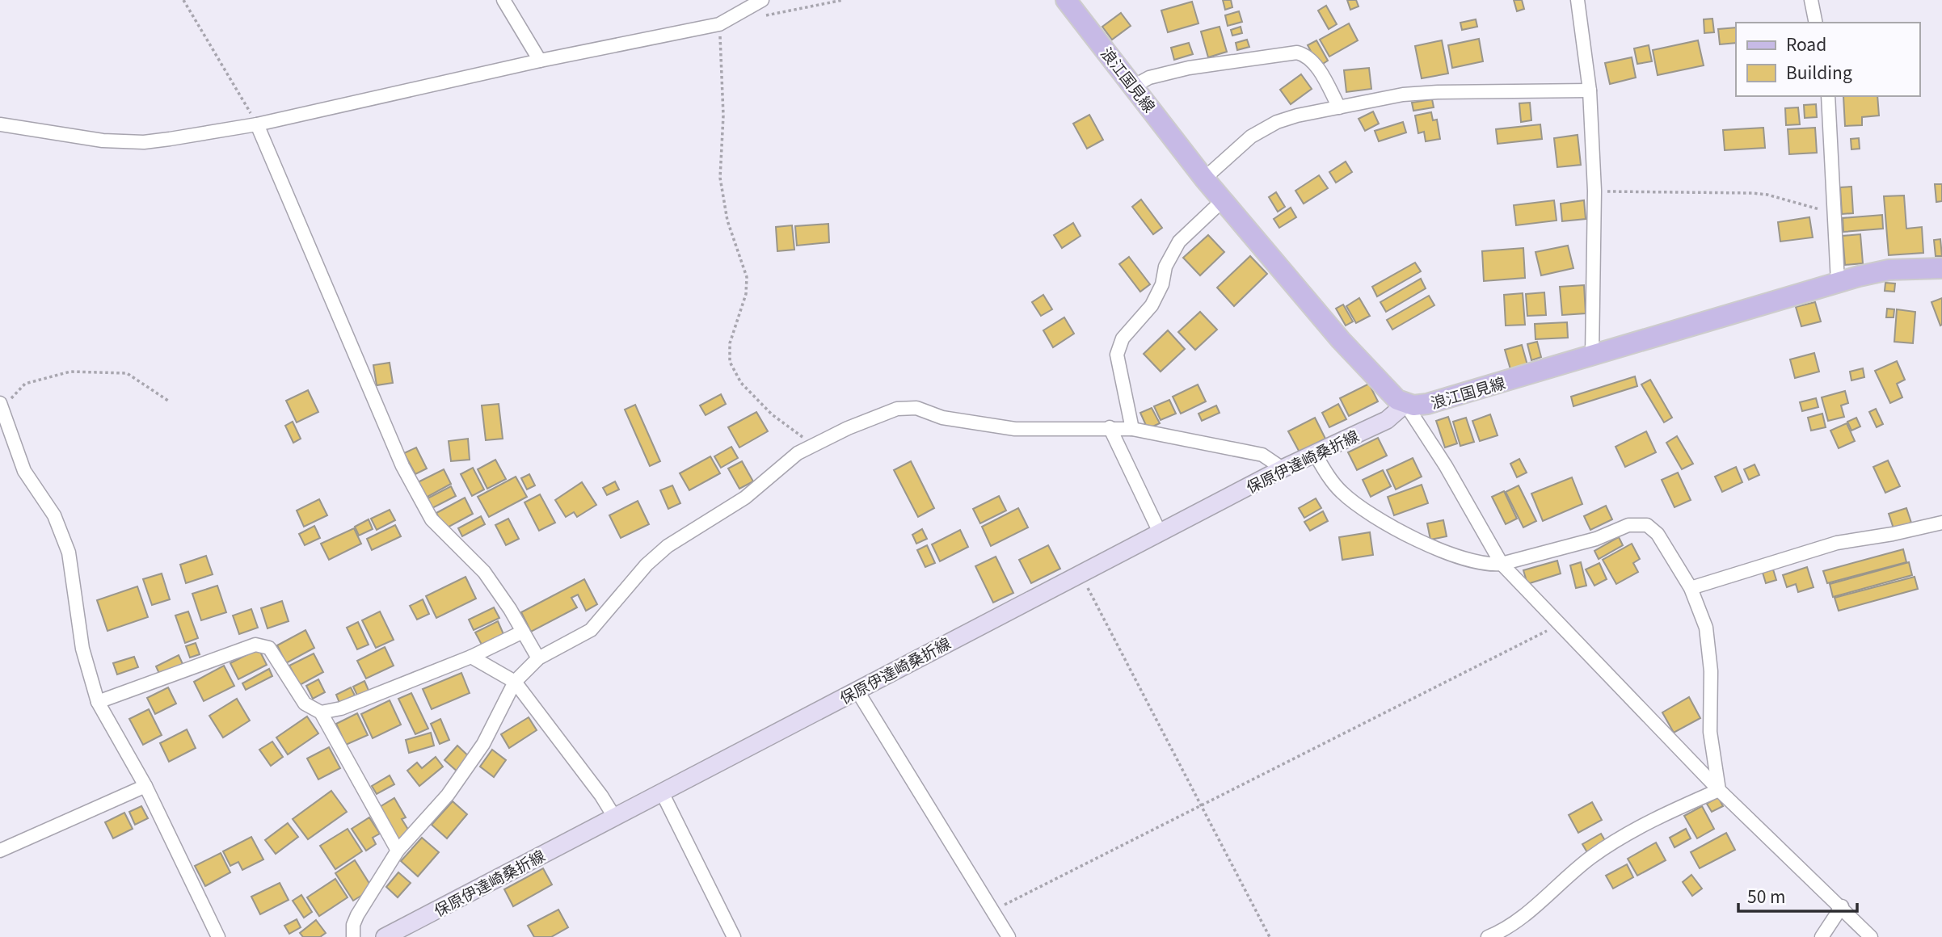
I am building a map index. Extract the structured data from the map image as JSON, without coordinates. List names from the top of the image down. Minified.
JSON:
{"streets":{"main road":["浪江国見線","保原伊達崎桑折線"]},"crossings":[["浪江国見線","保原伊達崎桑折線"]],"legend":["Road","Building"],"scale_bar":"50 m"}
